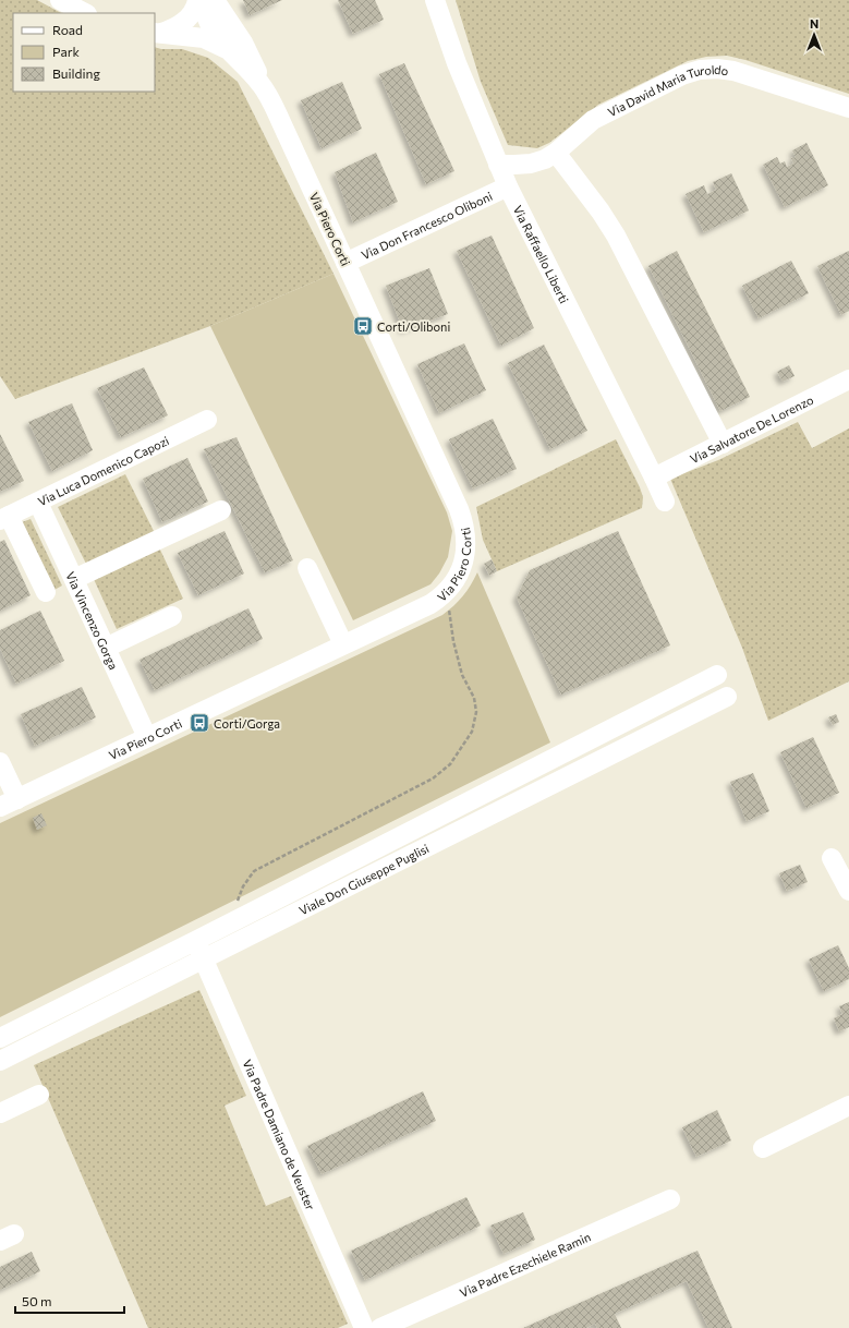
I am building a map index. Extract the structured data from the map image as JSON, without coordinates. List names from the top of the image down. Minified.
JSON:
{"streets":{"street":["Via David Maria Turoldo","Via Don Francesco Oliboni","Via Piero Corti","Via Raffaello Liberti","Via Salvatore De Lorenzo","Via Luca Domenico Capozi","Via Vincenzo Gorga","Viale Don Giuseppe Puglisi","Via Padre Damiano de Veuster","Via Padre Ezechiele Ramin"]},"crossings":[["Via David Maria Turoldo","Via Raffaello Liberti"],["Via Don Francesco Oliboni","Via Piero Corti"],["Via Don Francesco Oliboni","Via Raffaello Liberti"],["Via Piero Corti","Via Vincenzo Gorga"],["Via Raffaello Liberti","Via Salvatore De Lorenzo"],["Via Luca Domenico Capozi","Via Vincenzo Gorga"],["Viale Don Giuseppe Puglisi","Via Padre Damiano de Veuster"]],"places":{"bus stop":["Corti/Oliboni","Corti/Gorga"]},"legend":["Road","Park","Building"],"scale_bar":"50 m","north":"top"}
